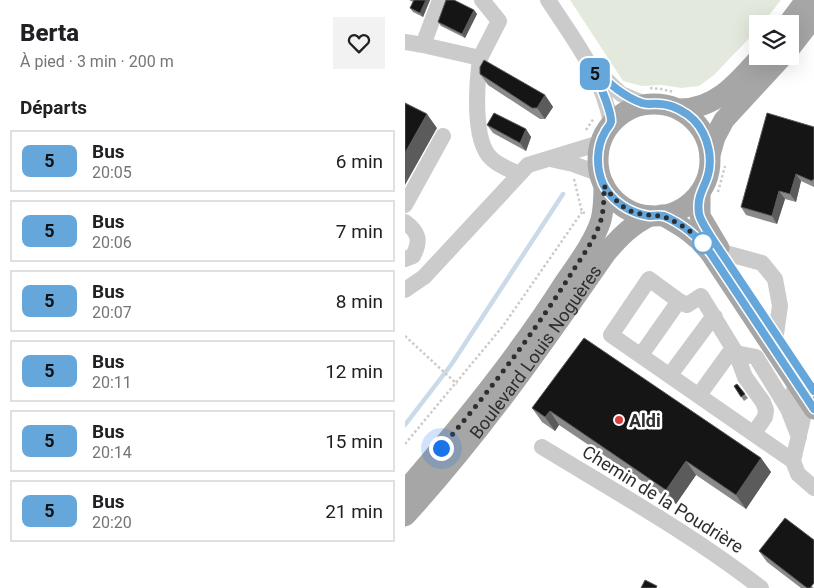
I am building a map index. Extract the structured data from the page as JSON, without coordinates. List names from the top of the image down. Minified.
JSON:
{"streets":{"main road":["Boulevard Louis Noguères"],"street":["Chemin de la Poudrière"]},"places":["Aldi"],"lines":["bus line 5"],"page":{"heading":[["Berta","À pied · 3 min · 200 m"],"Départs"],"on_map":"5","list":[{"mark":"5","name":"Bus","note":"20:05","value":"6 min"},{"mark":"5","name":"Bus","note":"20:06","value":"7 min"},{"mark":"5","name":"Bus","note":"20:07","value":"8 min"},{"mark":"5","name":"Bus","note":"20:11","value":"12 min"},{"mark":"5","name":"Bus","note":"20:14","value":"15 min"},{"mark":"5","name":"Bus","note":"20:20","value":"21 min"}]}}
